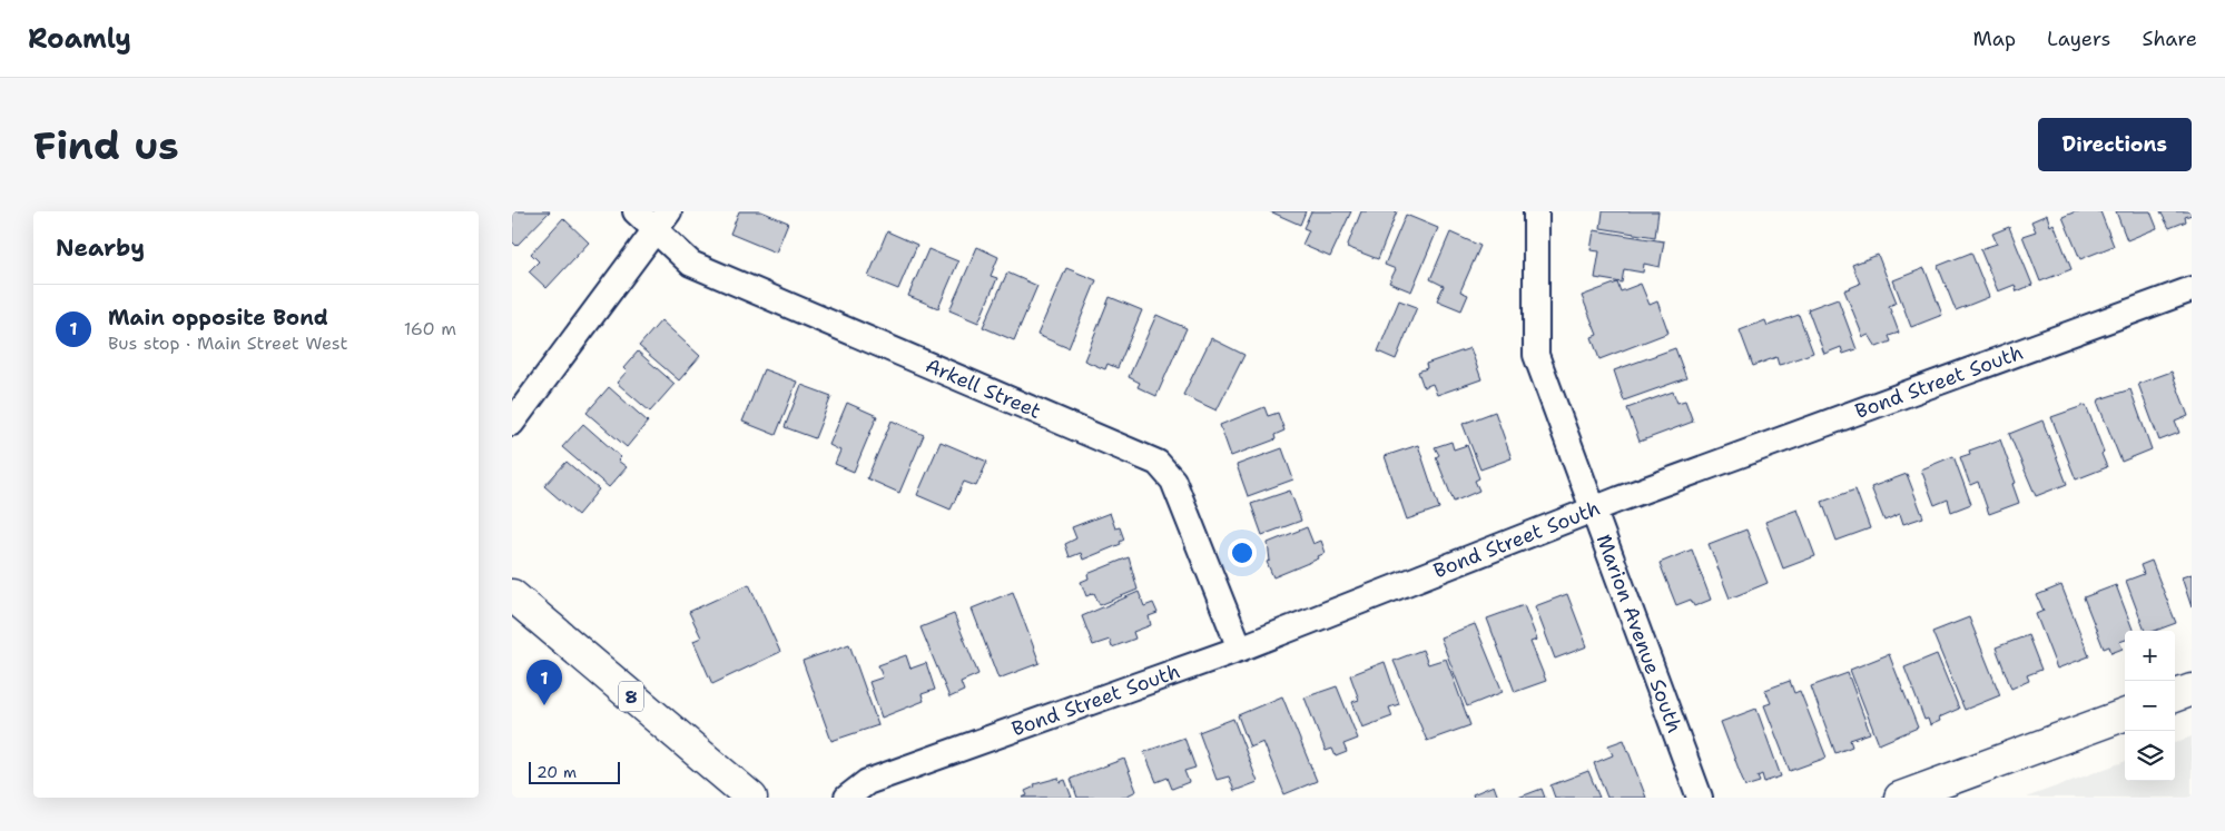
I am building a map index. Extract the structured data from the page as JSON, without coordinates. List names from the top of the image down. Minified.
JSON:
{"streets":{"main road":["8"],"street":["Bond Street South","Arkell Street","Marion Avenue South"]},"crossings":[["Bond Street South","Arkell Street"],["Bond Street South","Marion Avenue South"]],"scale_bar":"20 m","page":{"header":"Roamly","nav":["Map","Layers","Share"],"buttons":"Directions","title":"Find us","heading":"Nearby","list":[{"mark":"1","name":"Main opposite Bond","note":"Bus stop · Main Street West","value":"160 m"}],"map_buttons":["+","−"],"pins":"1","scale":"20 m"}}
